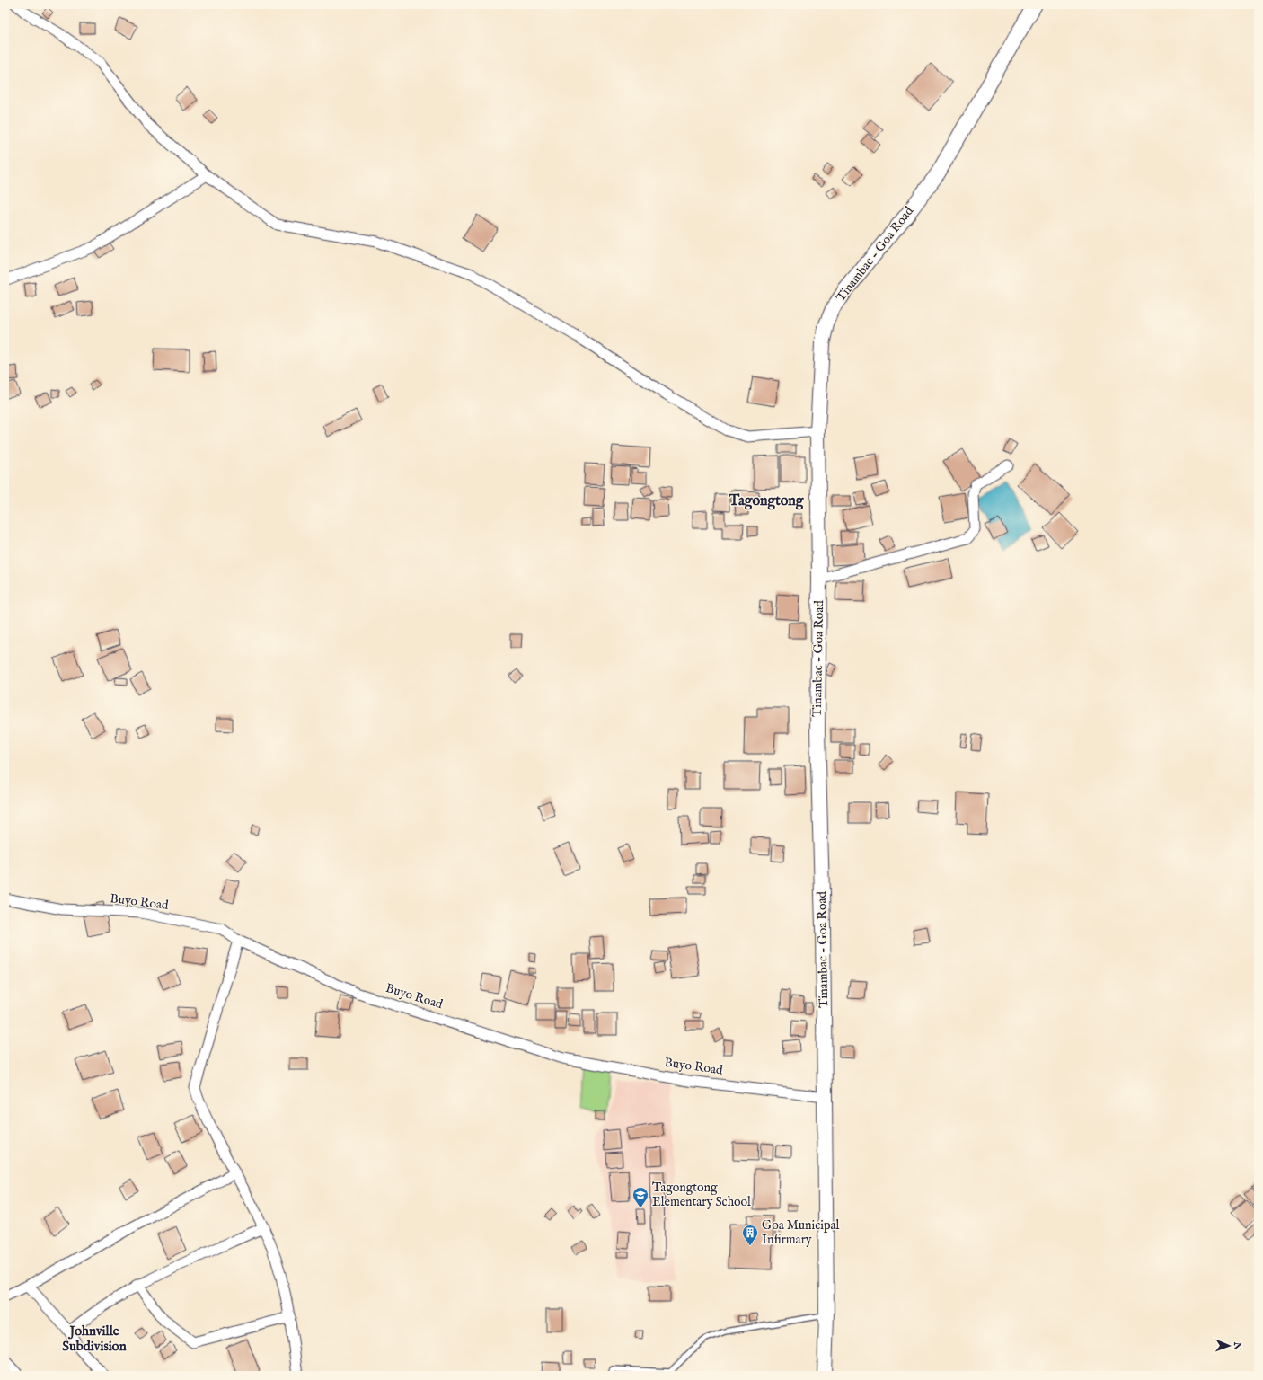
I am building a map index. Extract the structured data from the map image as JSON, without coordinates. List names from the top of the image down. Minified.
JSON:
{"streets":{"main road":["Tinambac - Goa Road"],"street":["Buyo Road"]},"crossings":[["Tinambac - Goa Road","Buyo Road"]],"districts":["Tagongtong","Johnville Subdivision"],"places":{"school or university":["Tagongtong Elementary School"],"building":["Goa Municipal Infirmary"]},"north":"right"}
